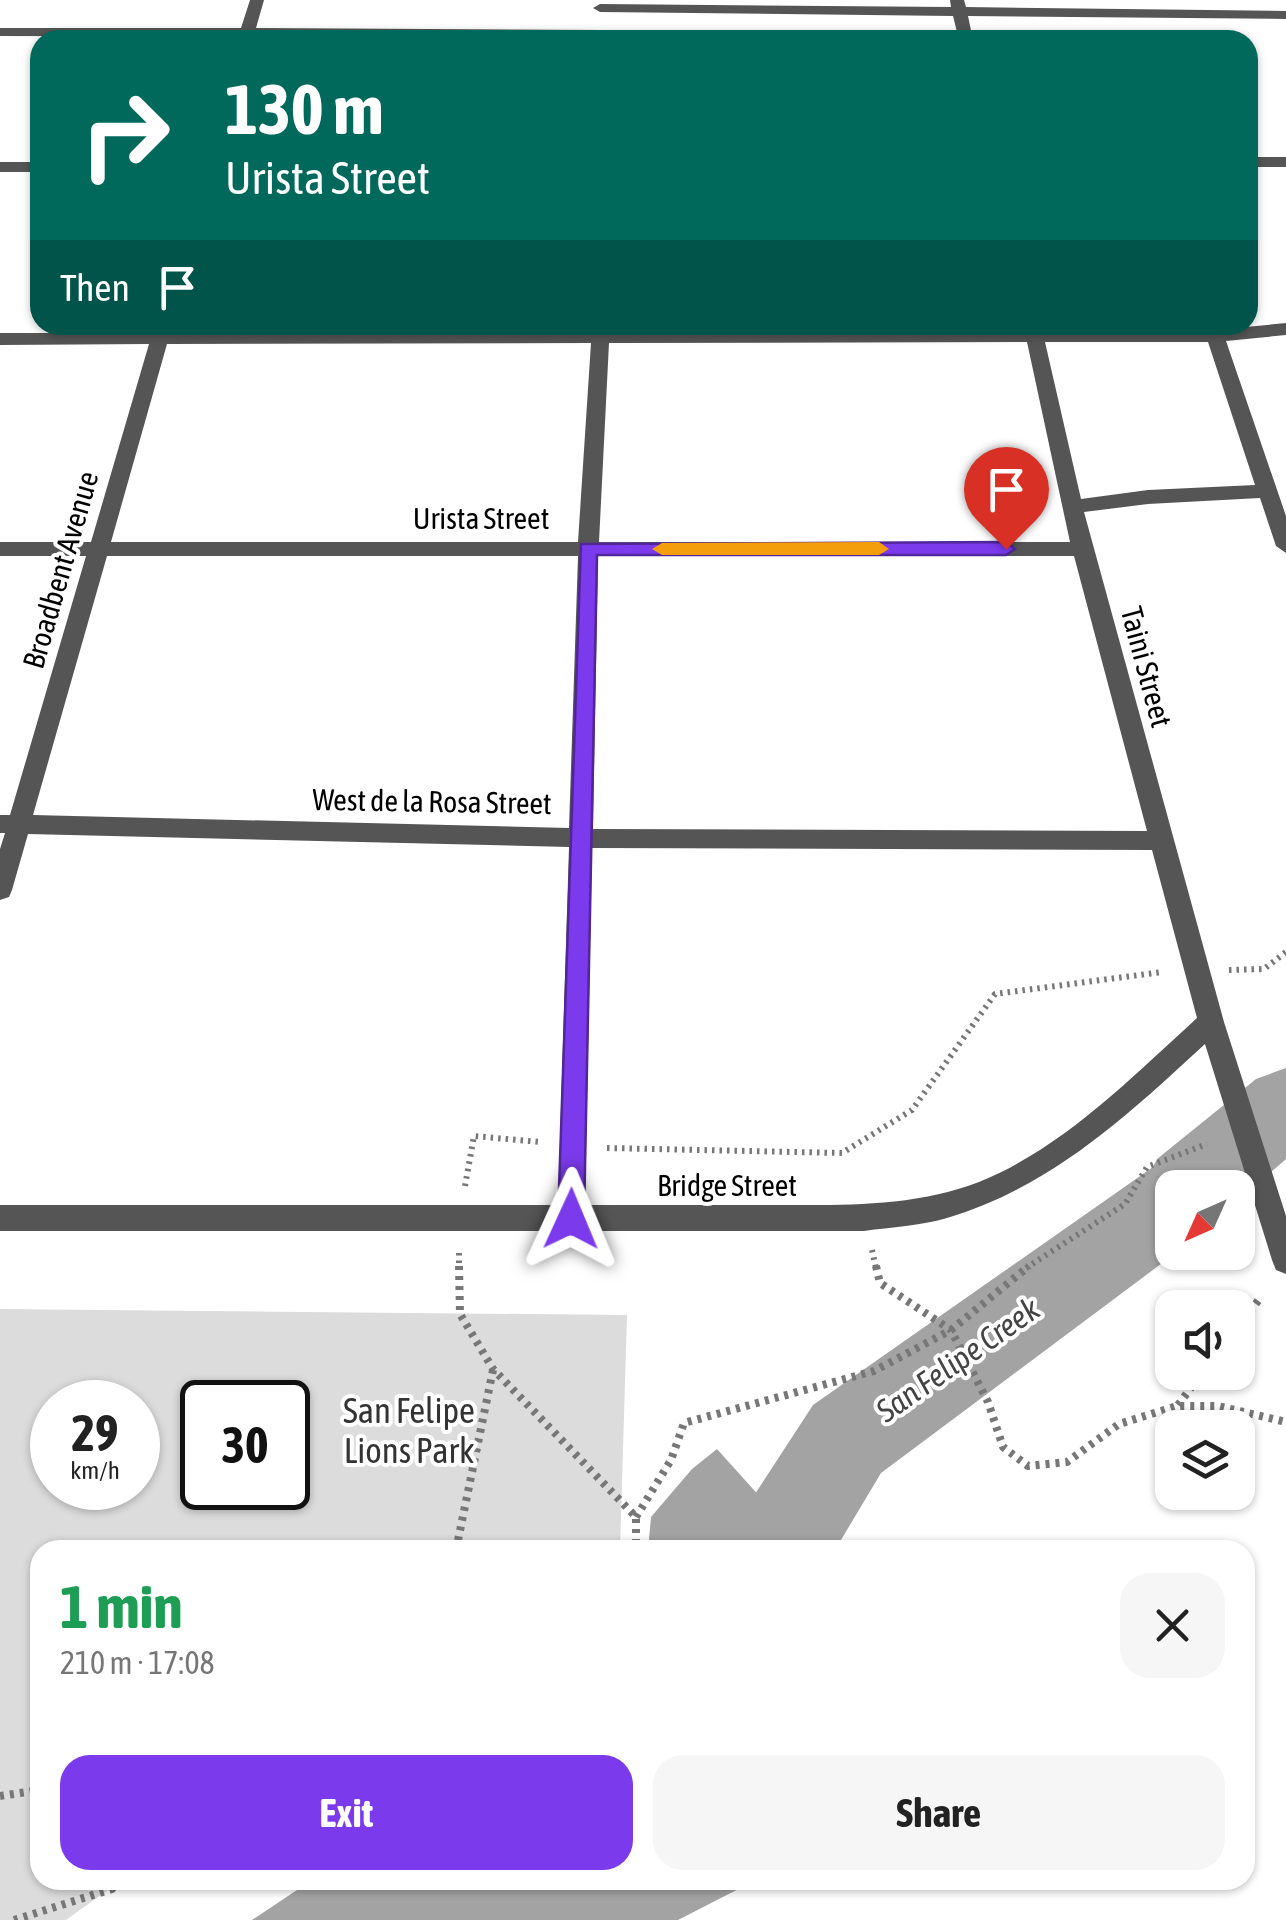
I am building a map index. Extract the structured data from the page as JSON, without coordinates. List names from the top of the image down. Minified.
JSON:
{"streets":{"street":["Urista Street","Broadbent Avenue","Taini Street","West de la Rosa Street","Bridge Street"]},"crossings":[["Urista Street","Broadbent Avenue"],["Urista Street","Taini Street"],["Broadbent Avenue","West de la Rosa Street"],["Taini Street","West de la Rosa Street"],["Taini Street","Bridge Street"]],"water":["San Felipe Creek"],"parks":["San Felipe Lions Park"],"north":"bottom left","page":{"turn":["130 m","Urista Street"],"then":"Then","speed":"29 km/h","limit":"30","heading":["1 min","210 m · 17:08"],"buttons":["Exit","Share"]}}
